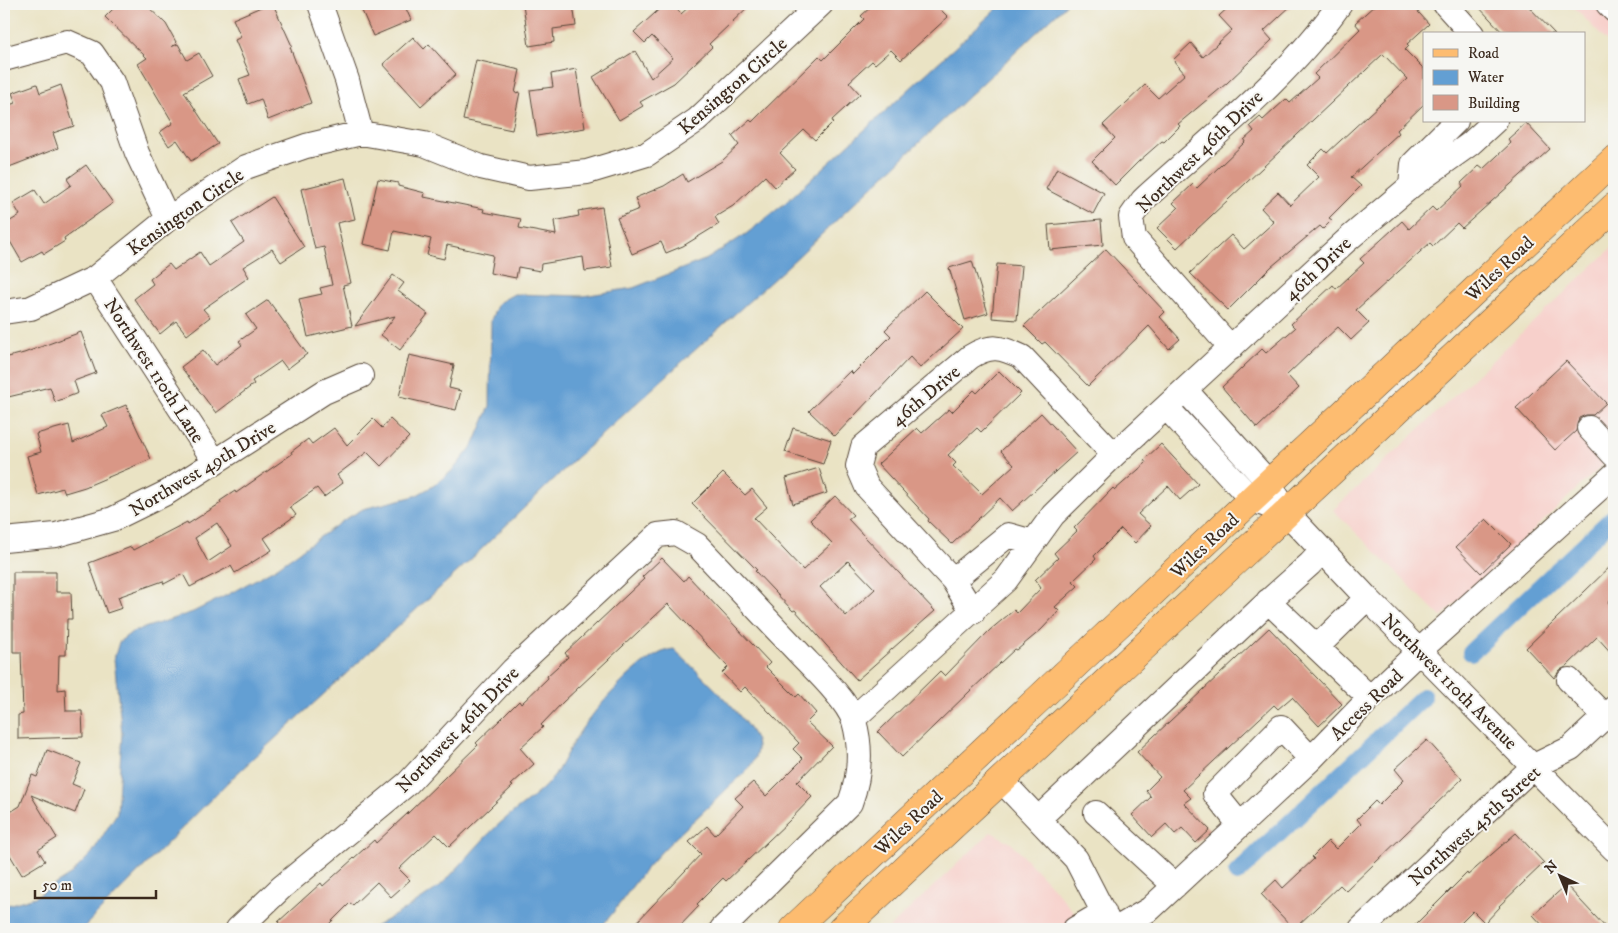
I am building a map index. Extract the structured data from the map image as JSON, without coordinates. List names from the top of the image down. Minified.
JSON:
{"streets":{"main road":["Wiles Road"],"street":["Kensington Circle","Northwest 46th Drive","46th Drive","Northwest 110th Lane","Northwest 49th Drive","Northwest 110th Avenue","Access Road","Northwest 45th Street"]},"crossings":[["Kensington Circle","Northwest 110th Lane"],["Northwest 46th Drive","46th Drive"],["Wiles Road","Northwest 110th Avenue"],["Northwest 110th Lane","Northwest 49th Drive"],["Northwest 110th Avenue","Access Road"],["Northwest 110th Avenue","Northwest 45th Street"]],"legend":["Road","Water","Building"],"scale_bar":"50 m","north":"top left"}
